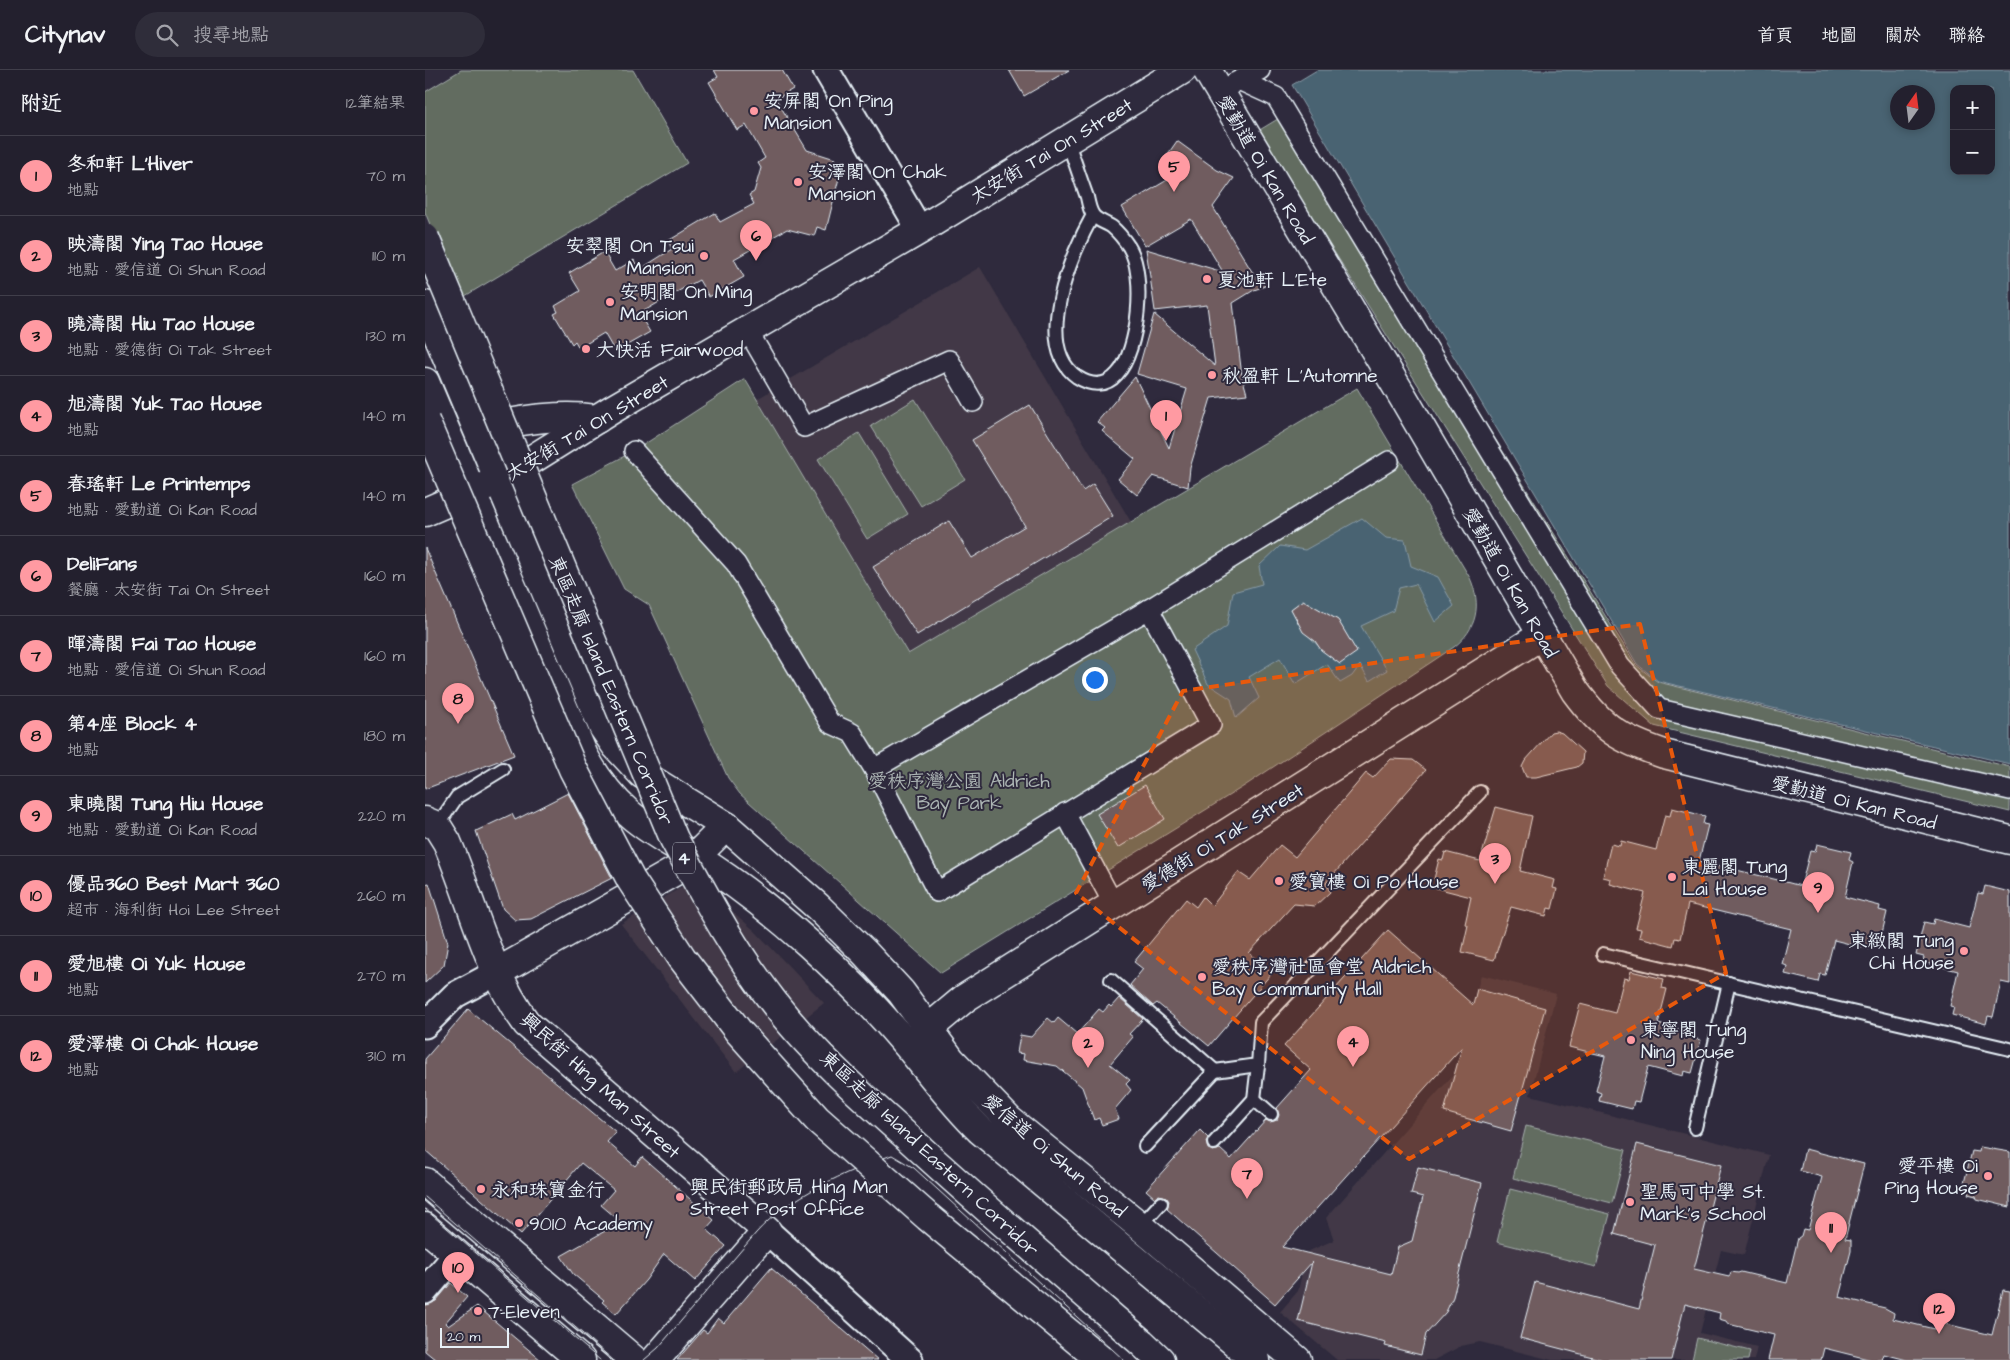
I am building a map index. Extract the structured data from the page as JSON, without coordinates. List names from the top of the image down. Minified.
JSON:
{"streets":{"main road":["太安街 Tai On Street","愛勤道 Oi Kan Road","東區走廊 Island Eastern Corridor","愛德街 Oi Tak Street","4","興民街 Hing Man Street","愛信道 Oi Shun Road"]},"crossings":[["太安街 Tai On Street","愛信道 Oi Shun Road"],["愛勤道 Oi Kan Road","愛德街 Oi Tak Street"],["愛德街 Oi Tak Street","愛信道 Oi Shun Road"]],"parks":["愛秩序灣公園 Aldrich Bay Park"],"places":["安屏閣 On Ping Mansion","安澤閣 On Chak Mansion","安翠閣 On Tsui Mansion","夏池軒 L'Ete","安明閣 On Ming Mansion","大快活 Fairwood","秋盈軒 L'Automne","東麗閣 Tung Lai House","愛寶樓 Oi Po House","東緻閣 Tung Chi House","愛秩序灣社區會堂 Aldrich Bay Community Hall","東寧閣 Tung Ning House","愛平樓 Oi Ping House","永和珠寶金行","興民街郵政局 Hing Man Street Post Office","聖馬可中學 St. Mark's School","9010 Academy","7-Eleven"],"scale_bar":"20 m","north":"top","page":{"header":"Citynav","search":"搜尋地點","nav":["首頁","地圖","關於","聯絡"],"heading":["附近","12筆結果"],"map_buttons":["+","−"],"list":[{"mark":"1","name":"冬和軒 L'Hiver","note":"地點","value":"70 m"},{"mark":"2","name":"映濤閣 Ying Tao House","note":"地點 · 愛信道 Oi Shun Road","value":"110 m"},{"mark":"3","name":"曉濤閣 Hiu Tao House","note":"地點 · 愛德街 Oi Tak Street","value":"130 m"},{"mark":"4","name":"旭濤閣 Yuk Tao House","note":"地點","value":"140 m"},{"mark":"5","name":"春瑤軒 Le Printemps","note":"地點 · 愛勤道 Oi Kan Road","value":"140 m"},{"mark":"6","name":"DeliFans","note":"餐廳 · 太安街 Tai On Street","value":"160 m"},{"mark":"7","name":"暉濤閣 Fai Tao House","note":"地點 · 愛信道 Oi Shun Road","value":"160 m"},{"mark":"8","name":"第4座 Block 4","note":"地點","value":"180 m"},{"mark":"9","name":"東曉閣 Tung Hiu House","note":"地點 · 愛勤道 Oi Kan Road","value":"220 m"},{"mark":"10","name":"優品360 Best Mart 360","note":"超市 · 海利街 Hoi Lee Street","value":"260 m"},{"mark":"11","name":"愛旭樓 Oi Yuk House","note":"地點","value":"270 m"},{"mark":"12","name":"愛澤樓 Oi Chak House","note":"地點","value":"310 m"}],"pins":["5","6","1","8","3","9","4","2","7","11","10","12"],"scale":"20 m"}}
